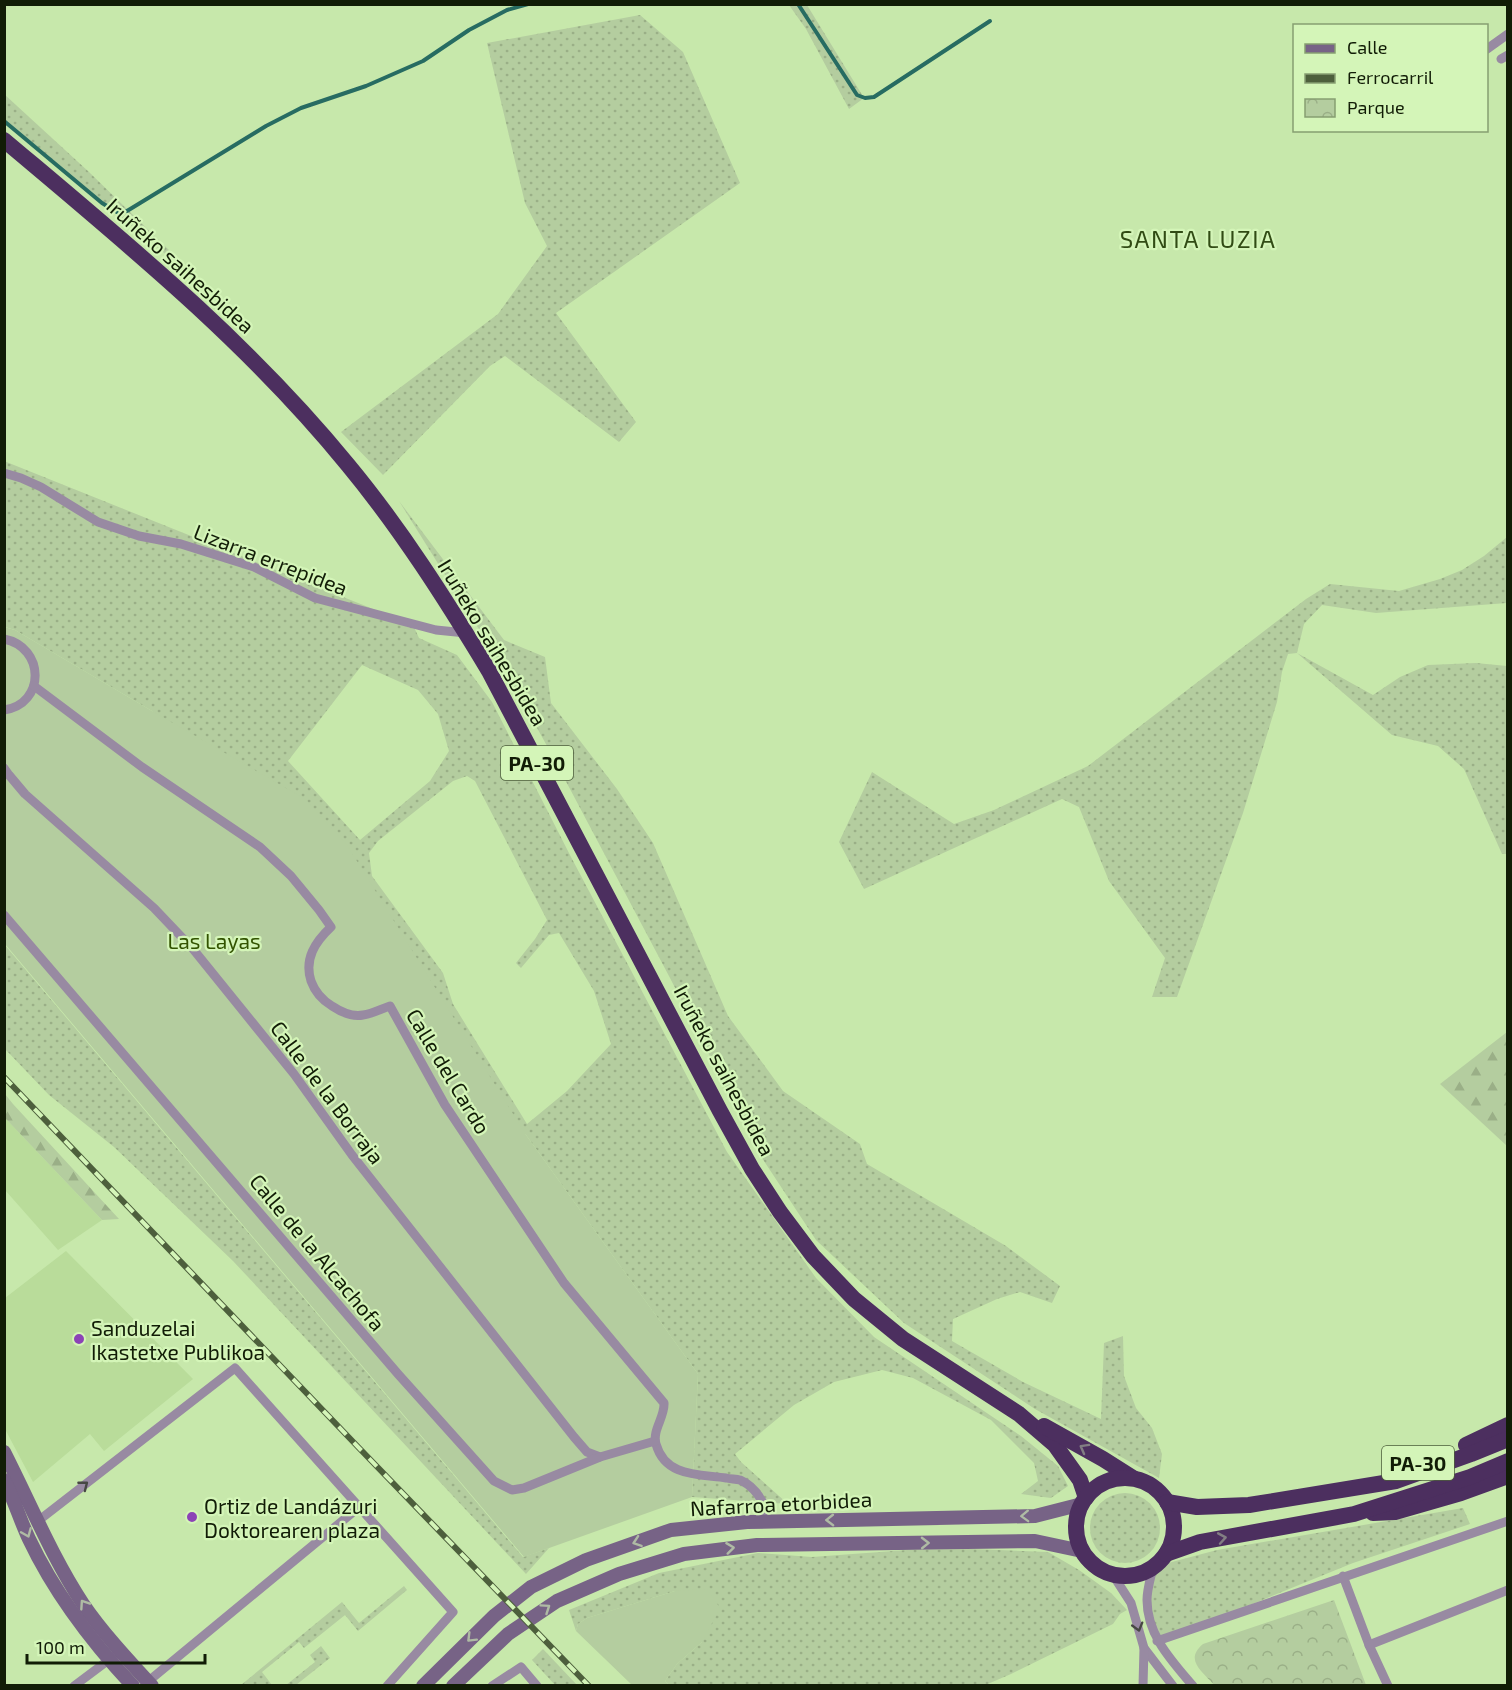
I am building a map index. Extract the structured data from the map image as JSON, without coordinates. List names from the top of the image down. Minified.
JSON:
{"streets":{"highway":["Iruñeko saihesbidea","PA-30"],"main road":["Nafarroa etorbidea"],"street":["Lizarra errepidea","Calle del Cardo","Calle de la Borraja","Calle de la Alcachofa"]},"crossings":[["Iruñeko saihesbidea","Lizarra errepidea"],["Iruñeko saihesbidea","PA-30"],["Iruñeko saihesbidea","Nafarroa etorbidea"],["PA-30","Nafarroa etorbidea"],["Calle del Cardo","Calle de la Alcachofa"],["Calle de la Borraja","Calle de la Alcachofa"]],"districts":["SANTA LUZIA"],"parks":["Las Layas"],"places":["Sanduzelai Ikastetxe Publikoa","Ortiz de Landázuri Doktorearen plaza"],"legend":["Calle","Ferrocarril","Parque"],"scale_bar":"100 m"}
